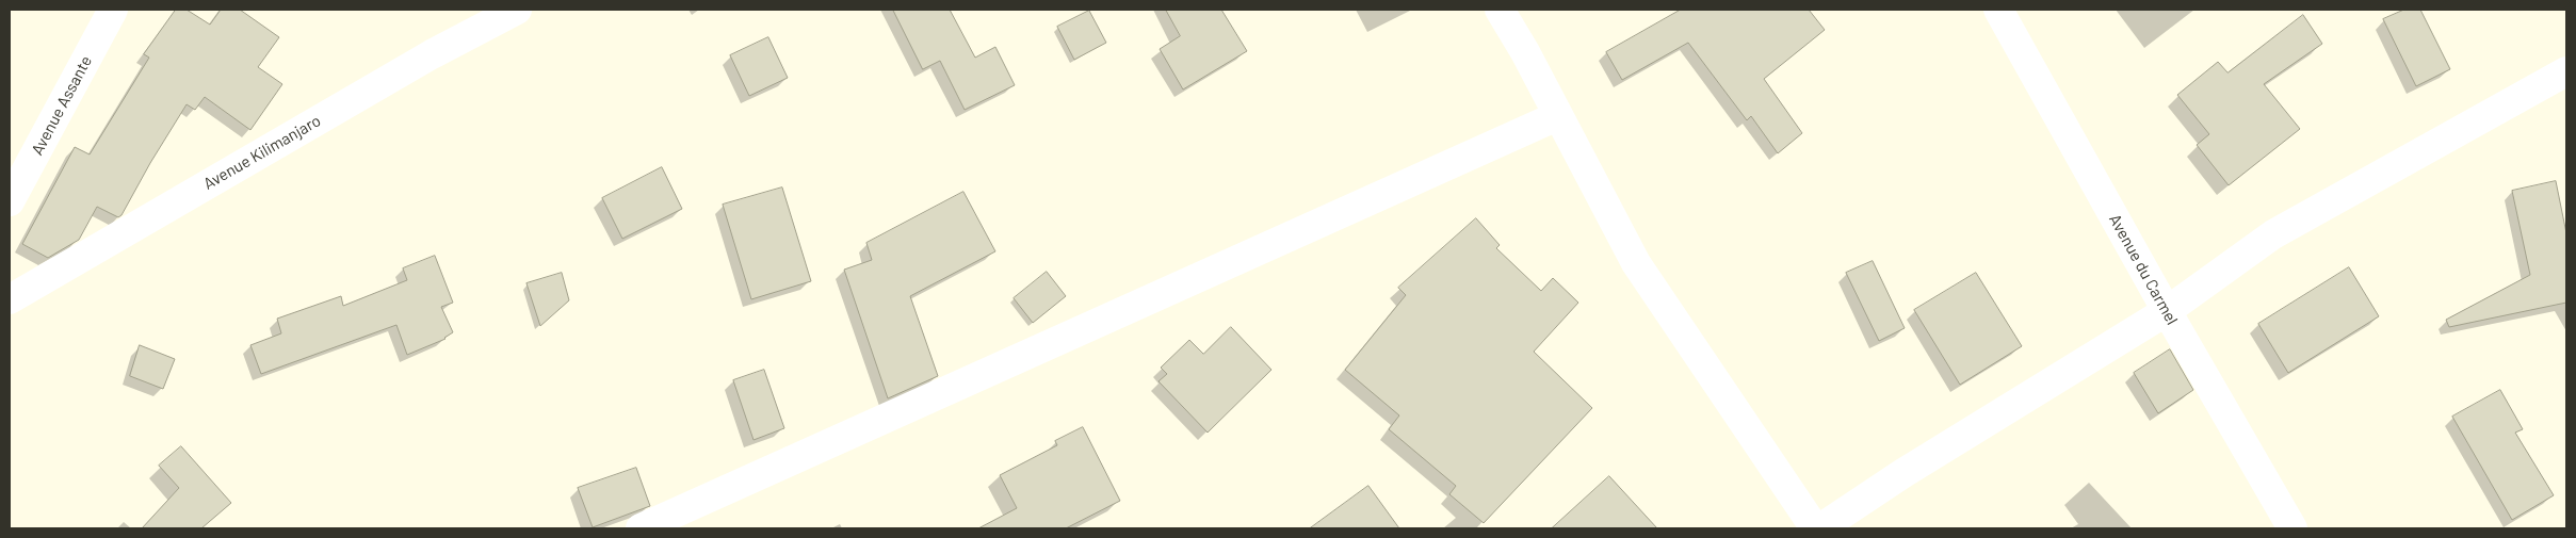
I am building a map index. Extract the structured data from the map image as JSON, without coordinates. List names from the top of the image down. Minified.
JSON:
{"streets":{"street":["Avenue Assante","Avenue Kilimanjaro","Avenue du Carmel"]}}
